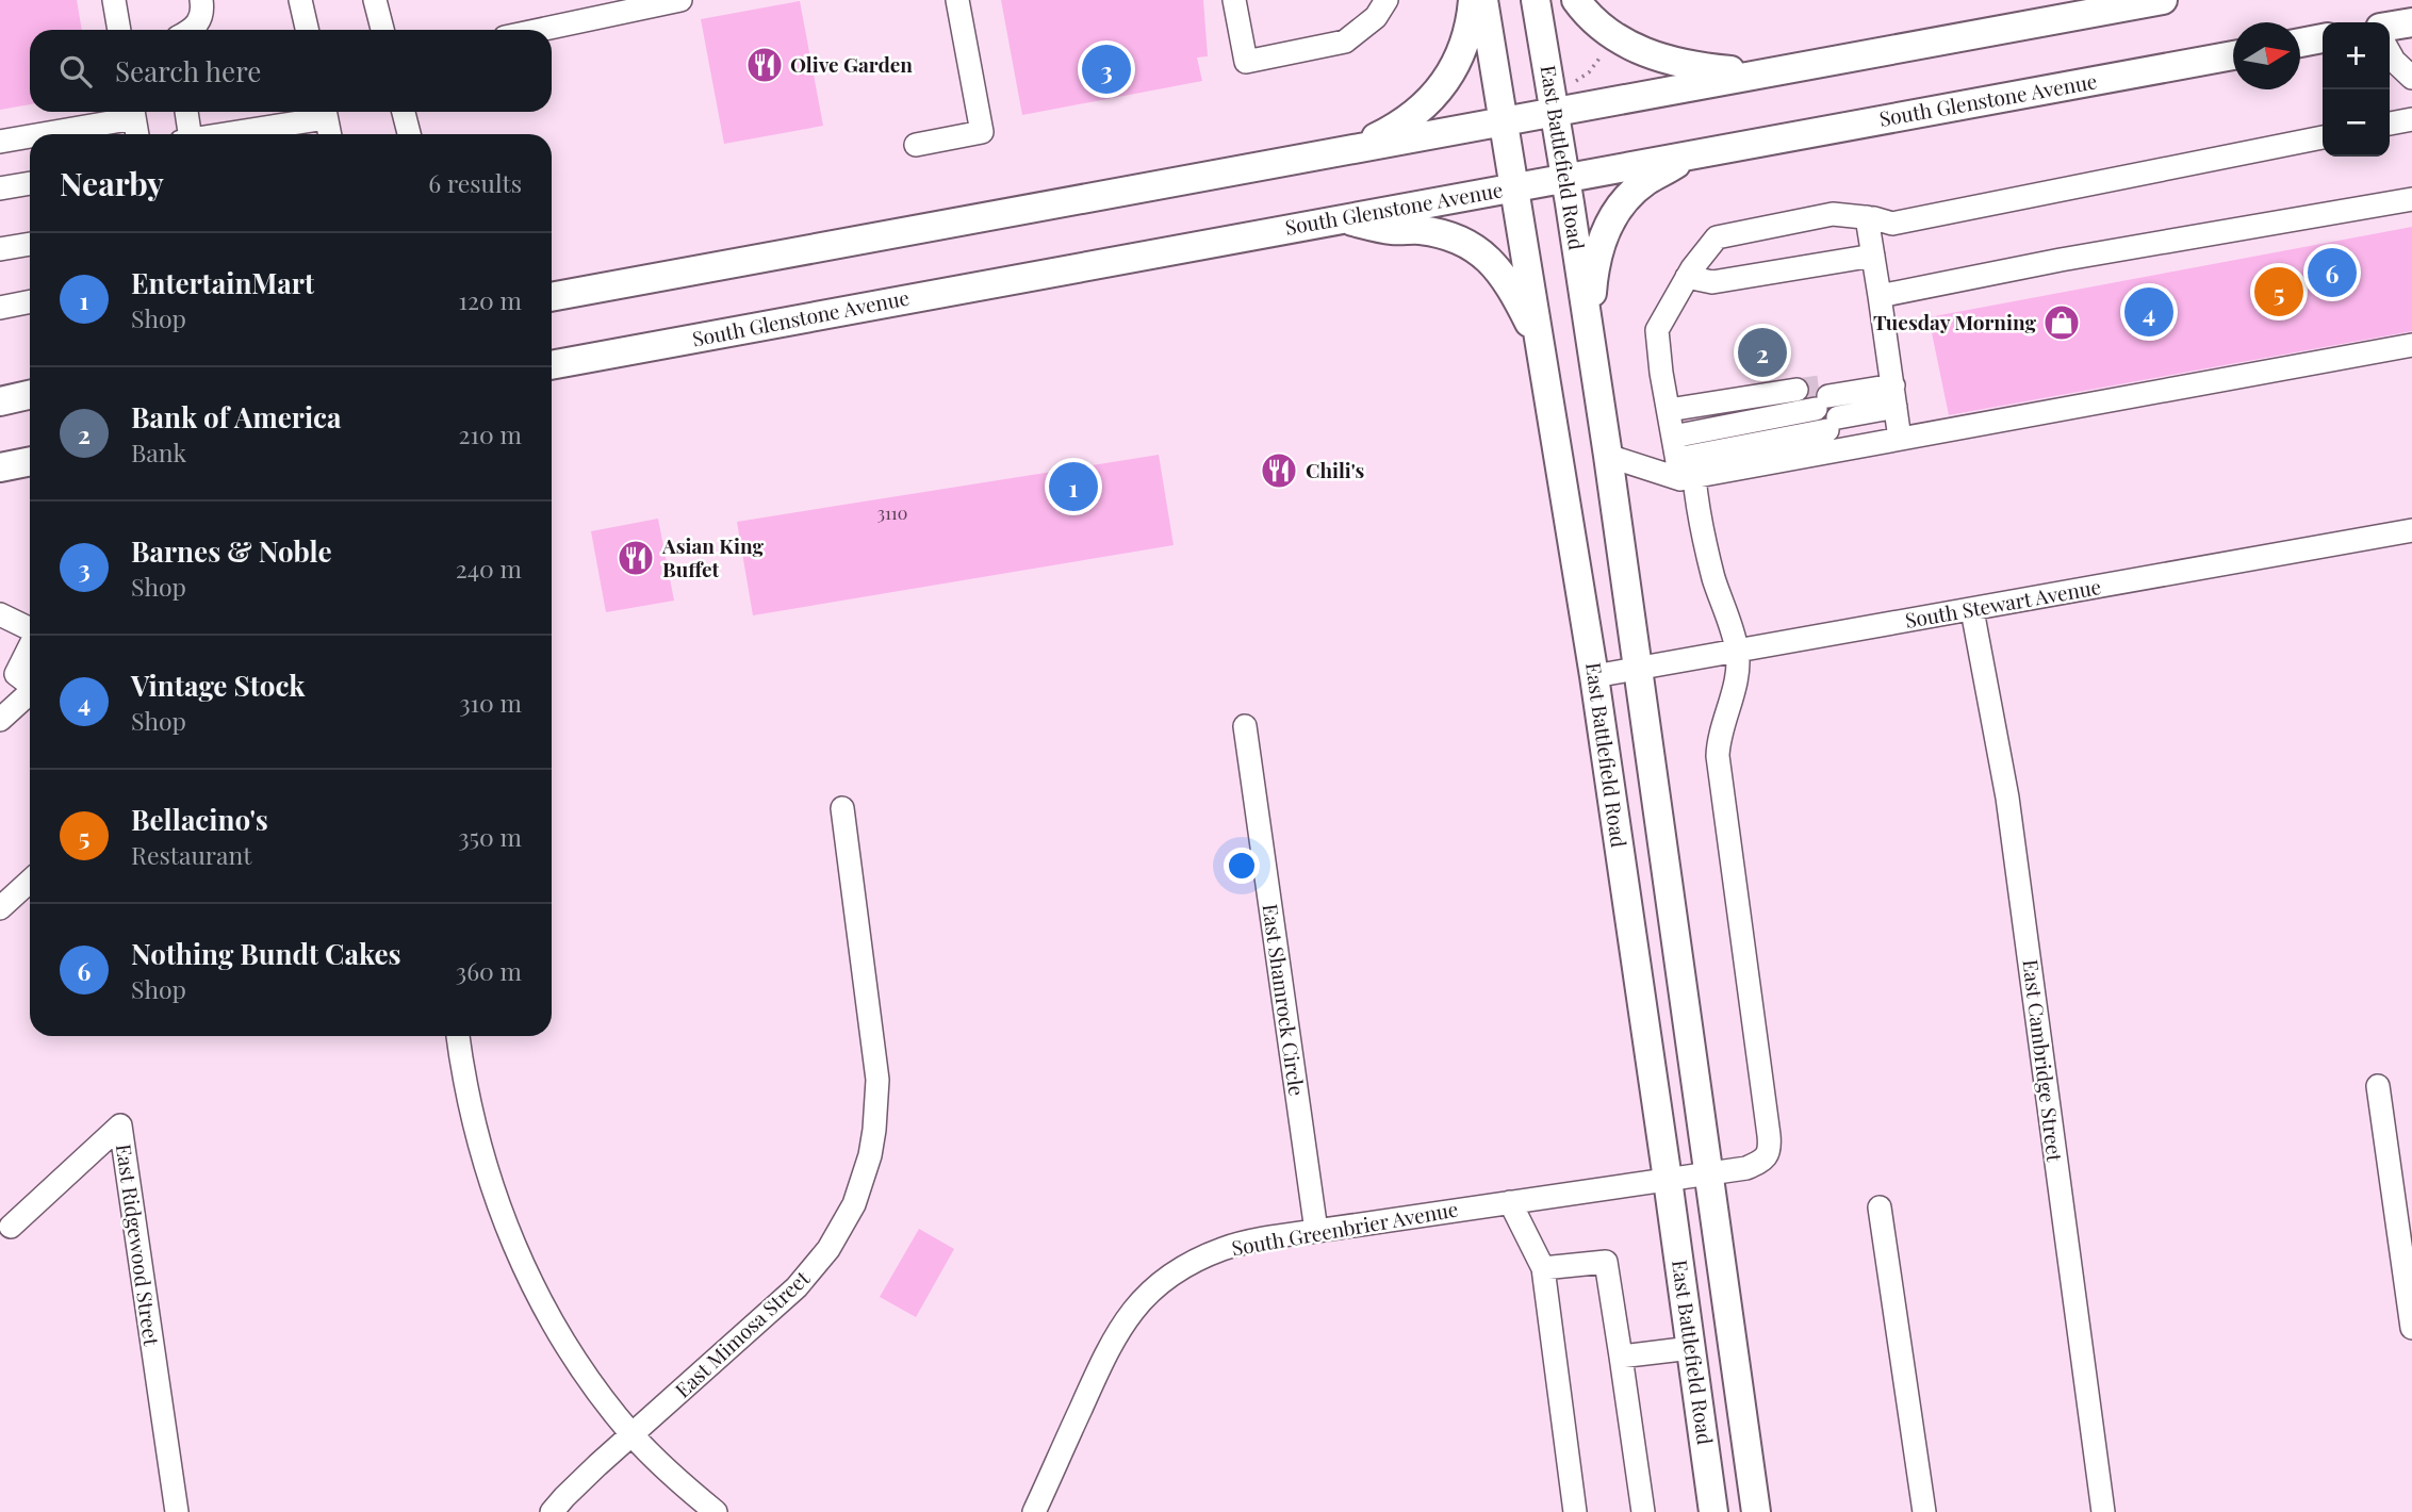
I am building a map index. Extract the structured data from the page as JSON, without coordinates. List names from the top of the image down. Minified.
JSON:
{"streets":{"main road":["South Glenstone Avenue","East Battlefield Road"],"street":["South Stewart Avenue","East Shamrock Circle","East Cambridge Street","South Greenbrier Avenue","East Ridgewood Street","East Mimosa Street"]},"crossings":[["South Glenstone Avenue","East Battlefield Road"],["East Battlefield Road","South Stewart Avenue"],["East Battlefield Road","South Greenbrier Avenue"],["South Stewart Avenue","East Cambridge Street"],["South Stewart Avenue","South Greenbrier Avenue"],["East Shamrock Circle","South Greenbrier Avenue"]],"places":{"restaurant":["Olive Garden","Chili's","Asian King Buffet"],"shop":["Tuesday Morning"]},"house_numbers":["3110"],"north":"right","page":{"map_buttons":["+","−"],"search":"Search here","pins":["3","6","5","4","2","1"],"heading":["Nearby","6 results"],"list":[{"mark":"1","name":"EntertainMart","note":"Shop","value":"120 m"},{"mark":"2","name":"Bank of America","note":"Bank","value":"210 m"},{"mark":"3","name":"Barnes & Noble","note":"Shop","value":"240 m"},{"mark":"4","name":"Vintage Stock","note":"Shop","value":"310 m"},{"mark":"5","name":"Bellacino's","note":"Restaurant","value":"350 m"},{"mark":"6","name":"Nothing Bundt Cakes","note":"Shop","value":"360 m"}]}}
